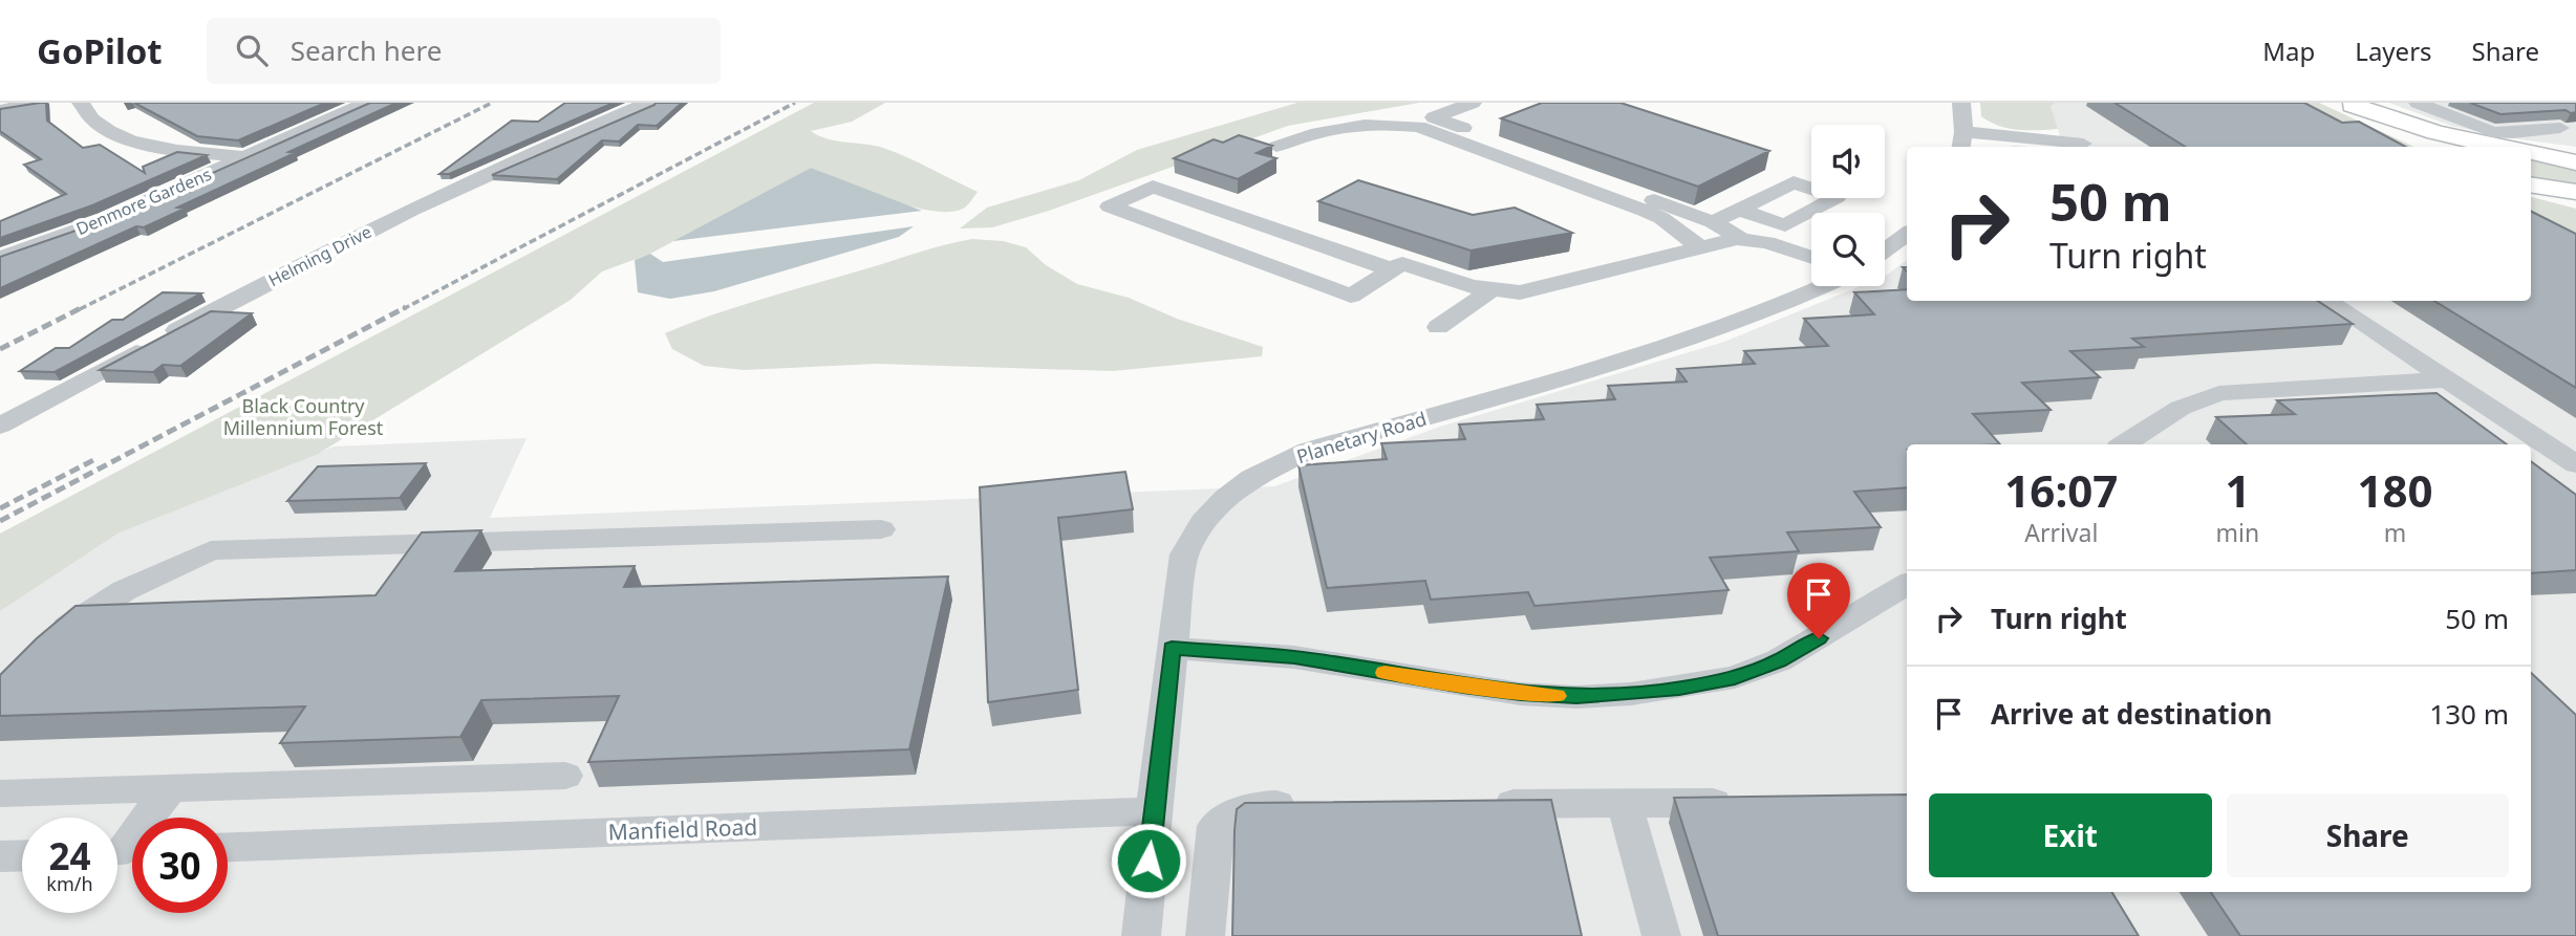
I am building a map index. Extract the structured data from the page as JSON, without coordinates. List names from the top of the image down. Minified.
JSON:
{"streets":{"street":["Denmore Gardens","Helming Drive","Planetary Road","Manfield Road"]},"crossings":[["Planetary Road","Manfield Road"]],"parks":["Black Country Millennium Forest"],"page":{"header":"GoPilot","search":"Search here","nav":["Map","Layers","Share"],"turn":["50 m","Turn right"],"eta":["16:07","Arrival","1","min","180","m"],"list":[{"name":"Turn right","value":"50 m"},{"name":"Arrive at destination","value":"130 m"}],"buttons":["Exit","Share"],"speed":"24 km/h","limit":"30"}}
